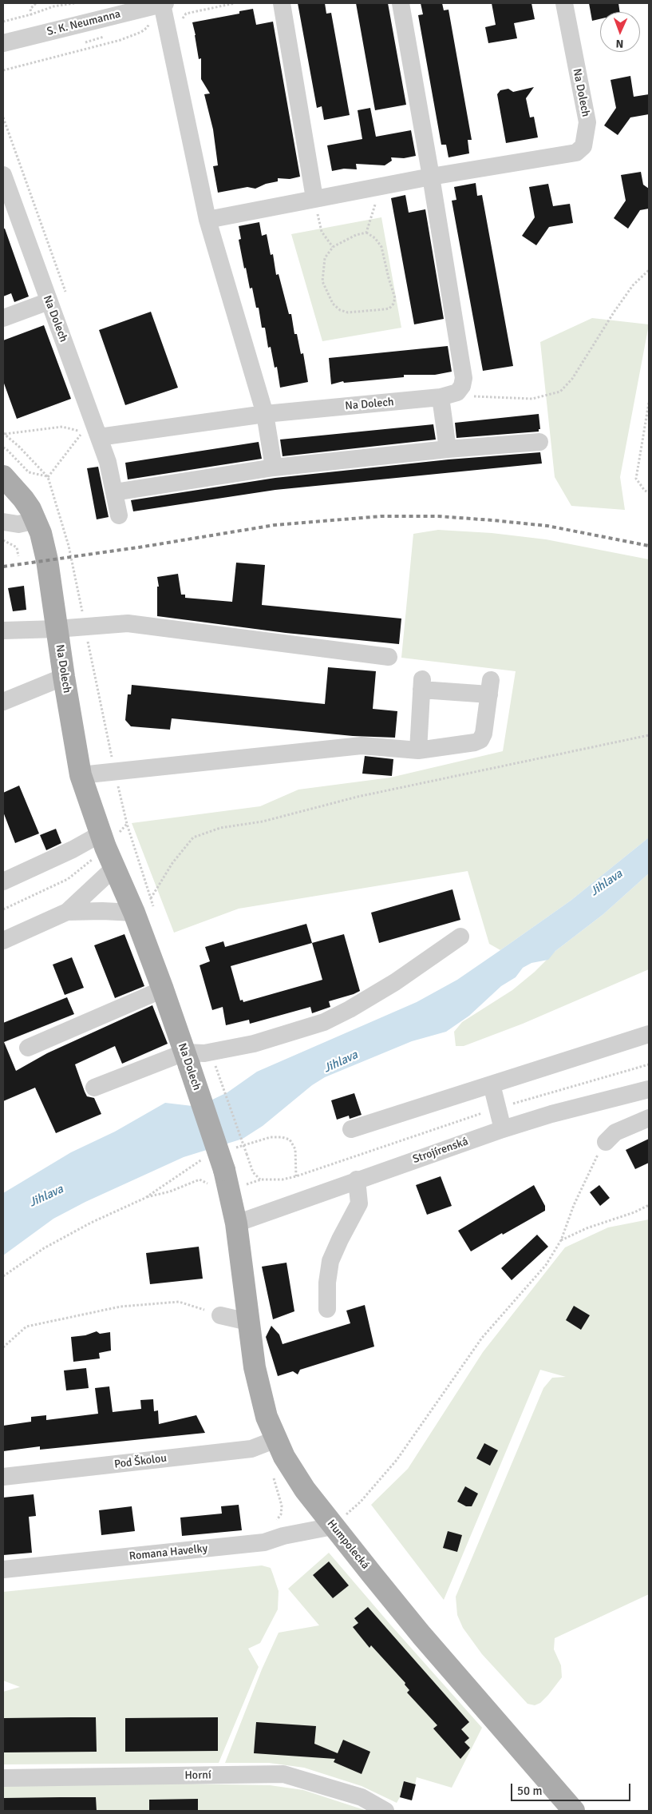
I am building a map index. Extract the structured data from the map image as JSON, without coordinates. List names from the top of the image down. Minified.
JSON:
{"streets":{"main road":["Na Dolech","Humpolecká"],"street":["S. K. Neumanna","Strojírenská","Pod Školou","Romana Havelky","Horní"]},"crossings":[["Na Dolech","Strojírenská"],["Na Dolech","Humpolecká"],["Strojírenská","Humpolecká"],["Pod Školou","Humpolecká"],["Humpolecká","Romana Havelky"]],"water":["Jihlava"],"scale_bar":"50 m","north":"bottom"}
